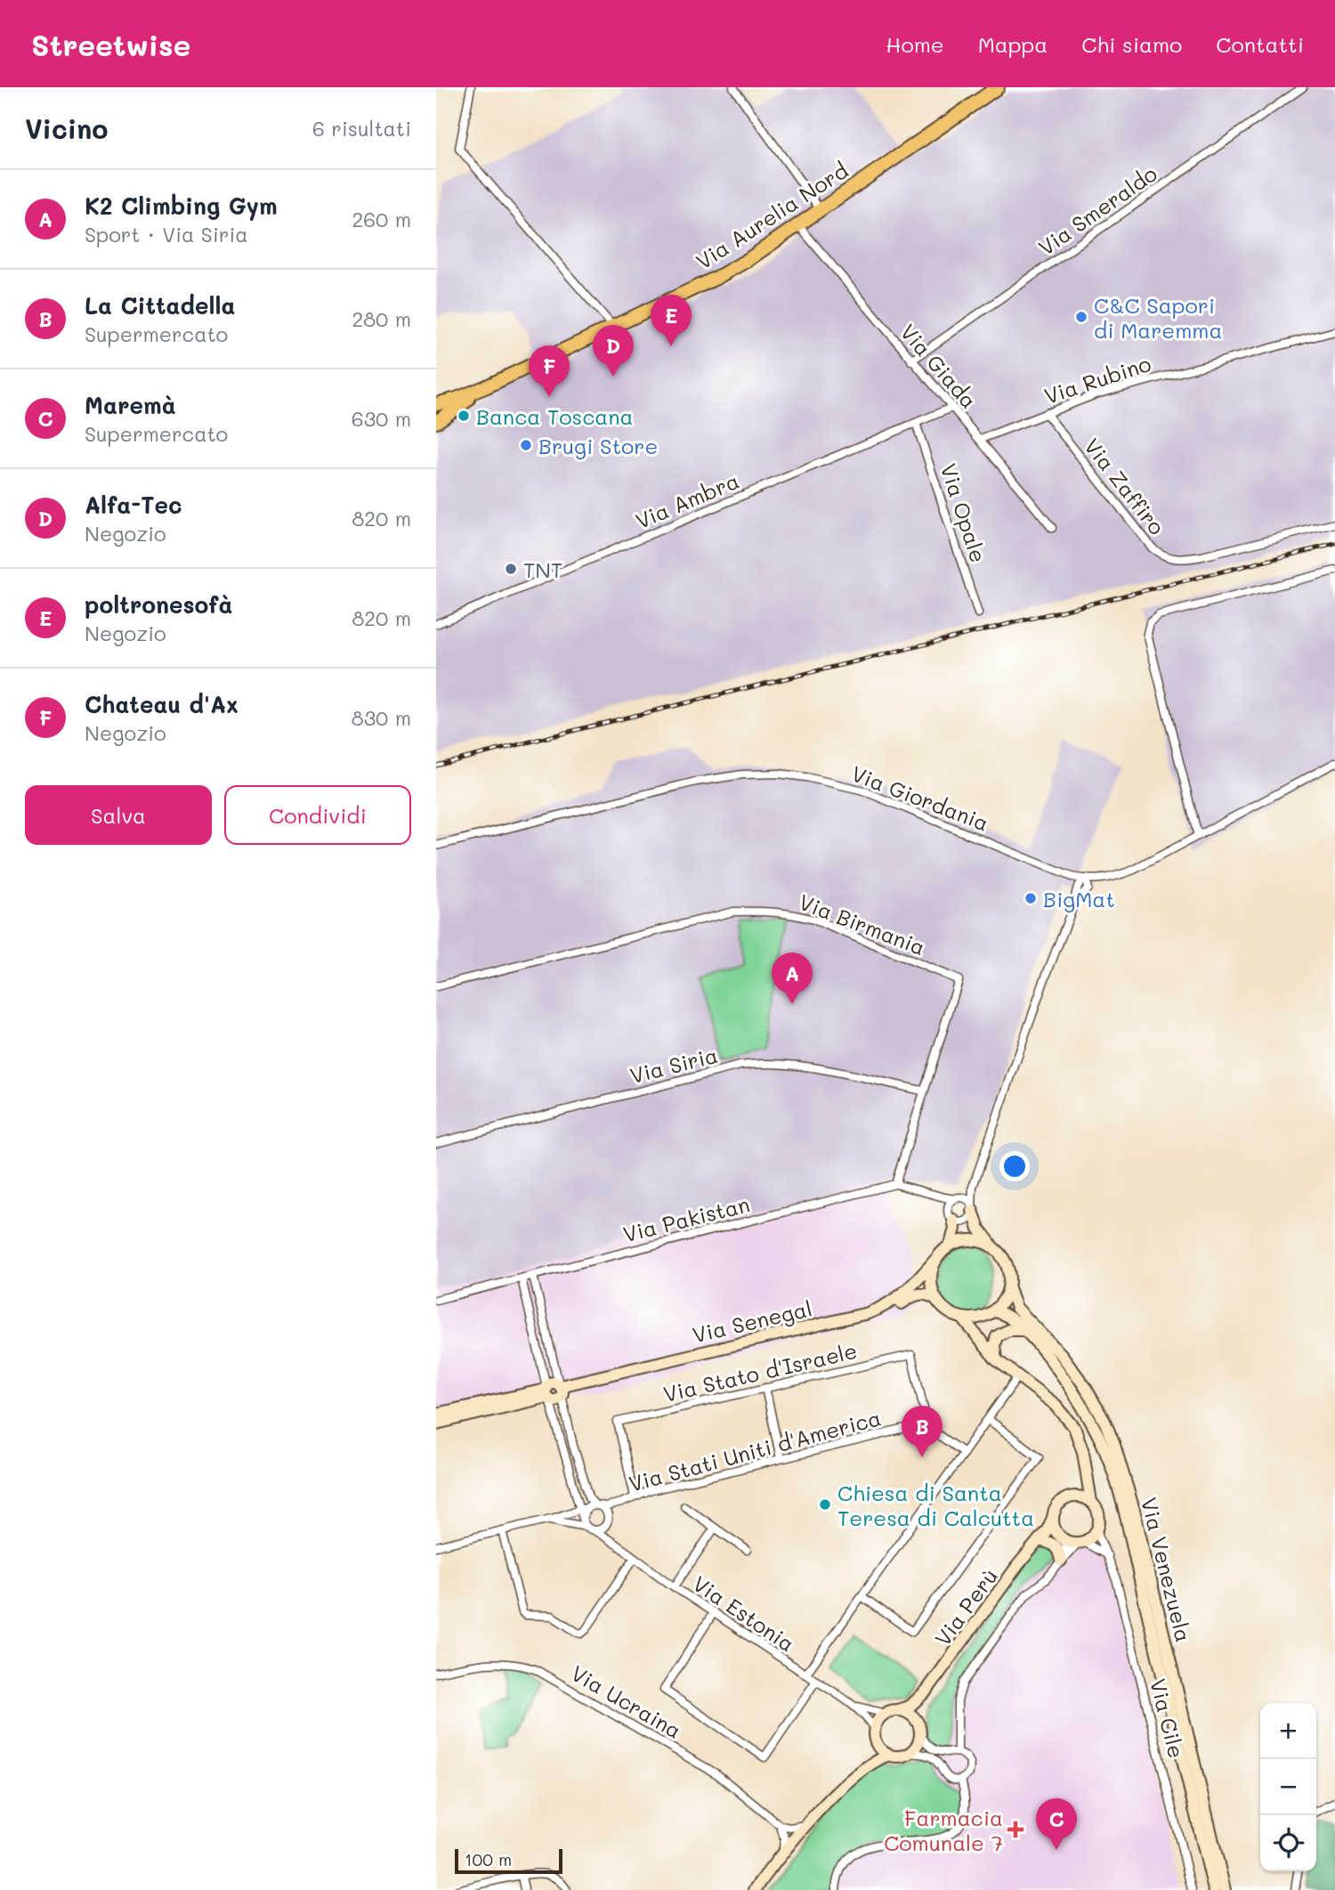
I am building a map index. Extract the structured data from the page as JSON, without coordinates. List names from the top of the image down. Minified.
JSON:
{"streets":{"main road":["Via Aurelia Nord","Via Senegal","Via Venezuela","Via Perù"],"street":["Via Smeraldo","Via Giada","Via Rubino","Via Zaffiro","Via Ambra","Via Opale","Via Giordania","Via Birmania","Via Siria","Via Pakistan","Via Stato d'Israele","Via Stati Uniti d'America","Via Estonia","Via Ucraina","Via Cile"]},"crossings":[["Via Smeraldo","Via Giada"],["Via Aurelia Nord","Via Giada"],["Via Giada","Via Rubino"],["Via Giada","Via Ambra"],["Via Rubino","Via Zaffiro"],["Via Ambra","Via Opale"],["Via Birmania","Via Siria"],["Via Birmania","Via Pakistan"],["Via Pakistan","Via Venezuela"],["Via Senegal","Via Venezuela"],["Via Stato d'Israele","Via Stati Uniti d'America"],["Via Stati Uniti d'America","Via Estonia"],["Via Perù","Via Estonia"],["Via Perù","Via Cile"]],"places":{"other":["C&C Sapori di Maremma","Banca Toscana","Brugi Store","TNT","BigMat","Chiesa di Santa Teresa di Calcutta"],"health":["Farmacia Comunale 7"]},"scale_bar":"100 m","page":{"header":"Streetwise","nav":["Home","Mappa","Chi siamo","Contatti"],"heading":["Vicino","6 risultati"],"list":[{"mark":"A","name":"K2 Climbing Gym","note":"Sport · Via Siria","value":"260 m"},{"mark":"B","name":"La Cittadella","note":"Supermercato","value":"280 m"},{"mark":"C","name":"Maremà","note":"Supermercato","value":"630 m"},{"mark":"D","name":"Alfa-Tec","note":"Negozio","value":"820 m"},{"mark":"E","name":"poltronesofà","note":"Negozio","value":"820 m"},{"mark":"F","name":"Chateau d'Ax","note":"Negozio","value":"830 m"}],"pins":["E","D","F","A","B","C"],"buttons":["Salva","Condividi"],"map_buttons":["+","−"],"scale":"100 m"}}
